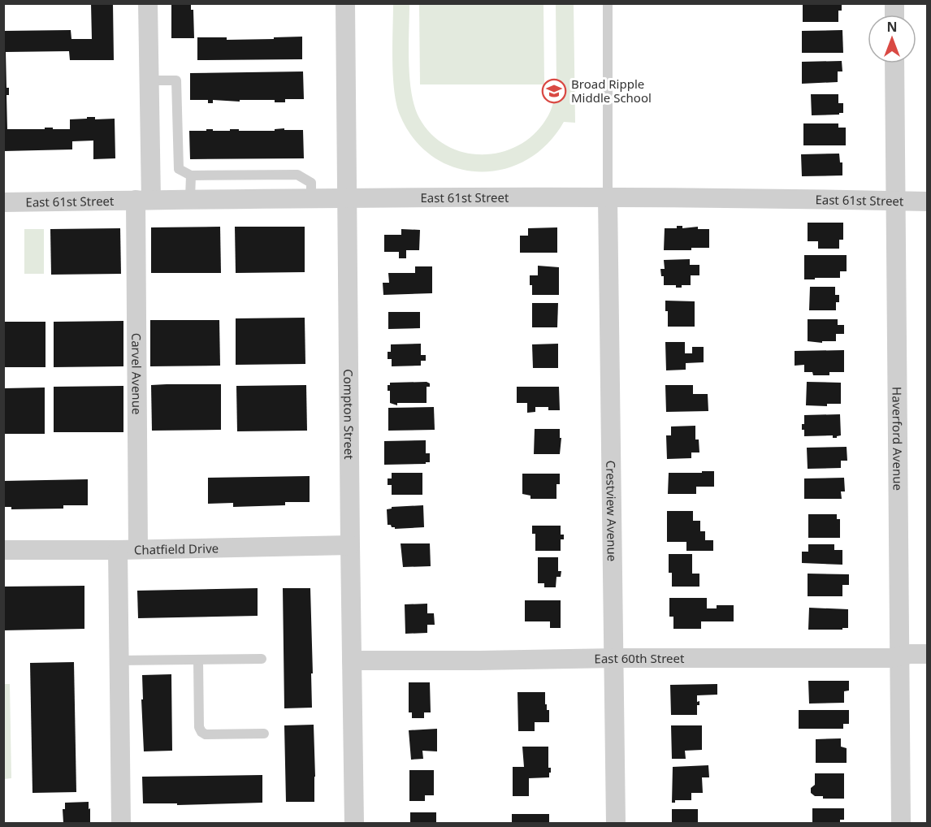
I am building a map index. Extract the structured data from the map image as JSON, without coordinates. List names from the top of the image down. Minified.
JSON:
{"streets":{"street":["East 61st Street","Carvel Avenue","Compton Street","Haverford Avenue","Crestview Avenue","Chatfield Drive","East 60th Street"]},"crossings":[["East 61st Street","Carvel Avenue"],["East 61st Street","Compton Street"],["East 61st Street","Haverford Avenue"],["East 61st Street","Crestview Avenue"],["Carvel Avenue","Chatfield Drive"],["Compton Street","Chatfield Drive"],["Compton Street","East 60th Street"],["Haverford Avenue","East 60th Street"],["Crestview Avenue","East 60th Street"]],"places":{"school or university":["Broad Ripple Middle School"]},"north":"top"}
